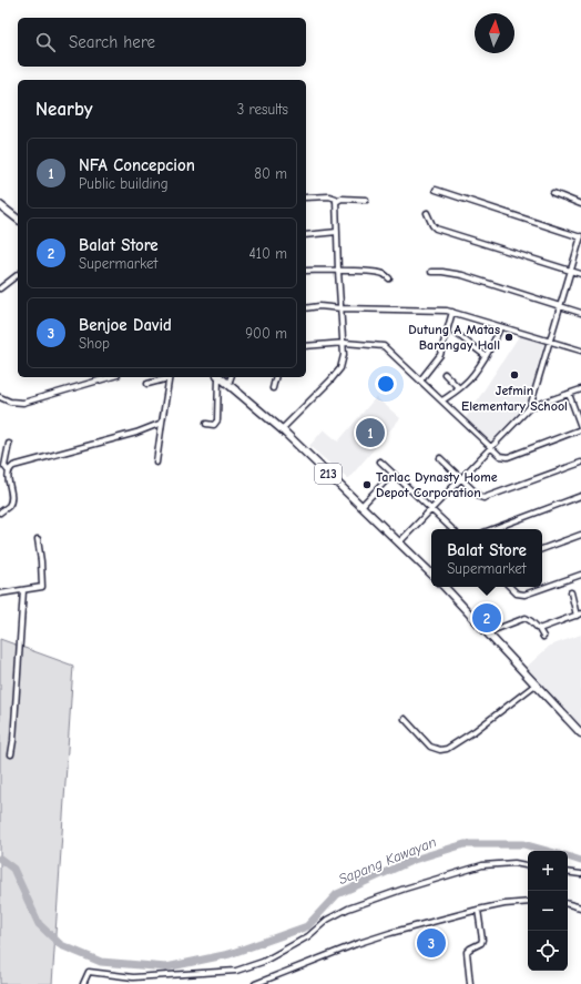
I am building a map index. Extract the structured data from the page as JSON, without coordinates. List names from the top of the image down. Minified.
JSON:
{"streets":{"main road":["213"]},"water":["Sapang Kawayan"],"places":["Dutung A Matas Barangay Hall","Jefmin Elementary School","Tarlac Dynasty Home Depot Corporation"],"north":"top","page":{"search":"Search here","heading":["Nearby","3 results"],"list":[{"mark":"1","name":"NFA Concepcion","note":"Public building","value":"80 m"},{"mark":"2","name":"Balat Store","note":"Supermarket","value":"410 m"},{"mark":"3","name":"Benjoe David","note":"Shop","value":"900 m"}],"pins":["1","2","3"],"popup":["Balat Store","Supermarket"],"map_buttons":["+","−"]}}
